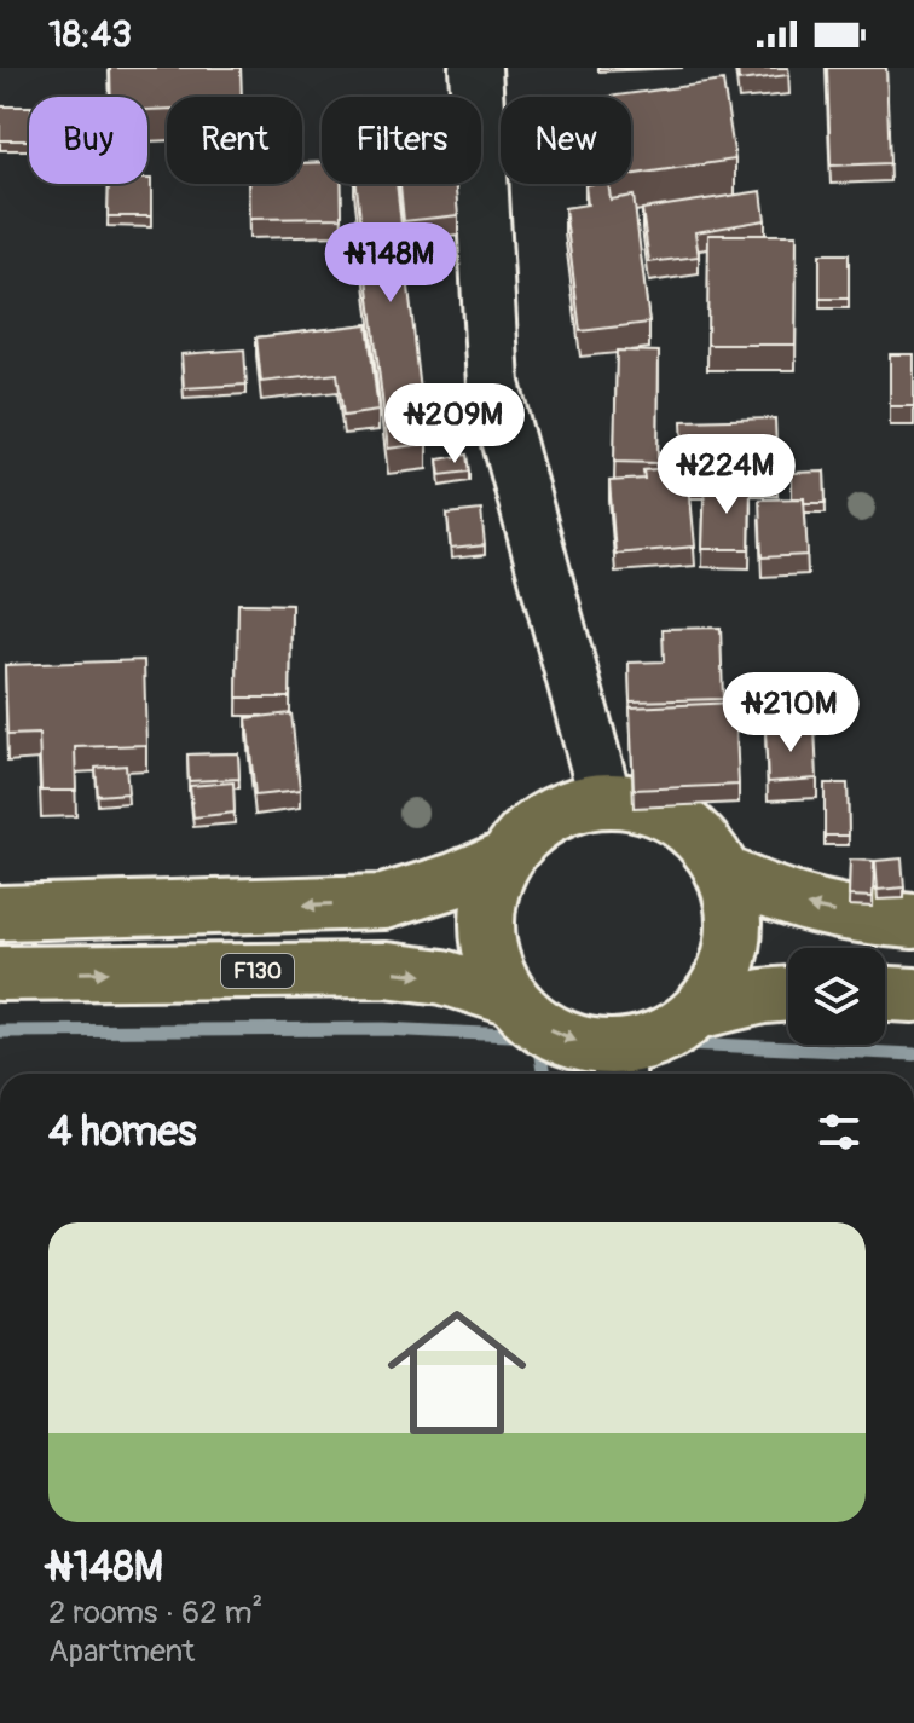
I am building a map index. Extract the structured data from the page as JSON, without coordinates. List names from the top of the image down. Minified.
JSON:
{"streets":{"main road":["F130"]},"page":{"status":"18:43","chip":["Buy","Rent","Filters","New"],"price":["₦148M","₦209M","₦224M","₦210M"],"heading":"4 homes","list":[{"name":"₦148M","note":"2 rooms · 62 m² · Apartment"}]}}
